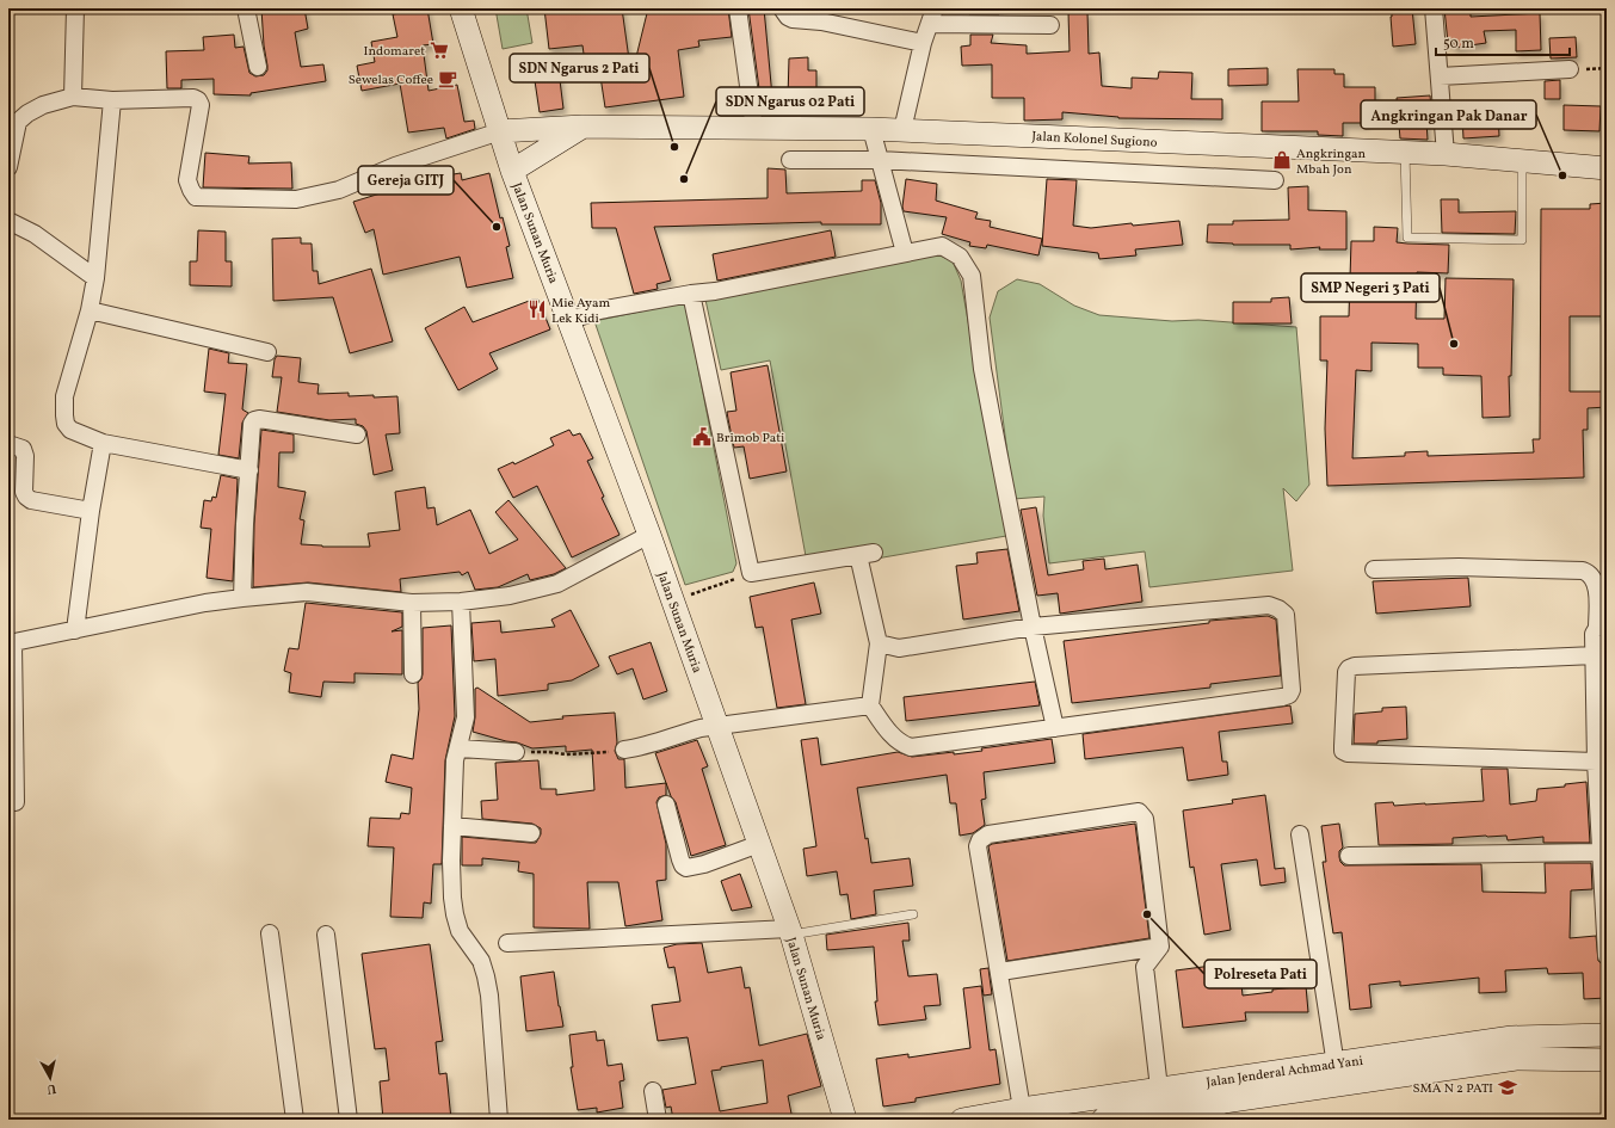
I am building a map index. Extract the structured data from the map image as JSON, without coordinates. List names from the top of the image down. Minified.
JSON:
{"streets":{"main road":["Jalan Kolonel Sugiono","Jalan Sunan Muria","Jalan Jenderal Achmad Yani"]},"crossings":[["Jalan Kolonel Sugiono","Jalan Sunan Muria"]],"places":{"supermarket":["Indomaret"],"cafe":["Sewelas Coffee"],"other":["SDN Ngarus 2 Pati","Angkringan Pak Danar","SDN Ngarus 02 Pati","Gereja GITJ","SMP Negeri 3 Pati","Polreseta Pati"],"shop":["Angkringan Mbah Jon"],"restaurant":["Mie Ayam Lek Kidi"],"public building":["Brimob Pati"],"school or university":["SMA N 2 PATI"]},"scale_bar":"50 m","north":"bottom"}
